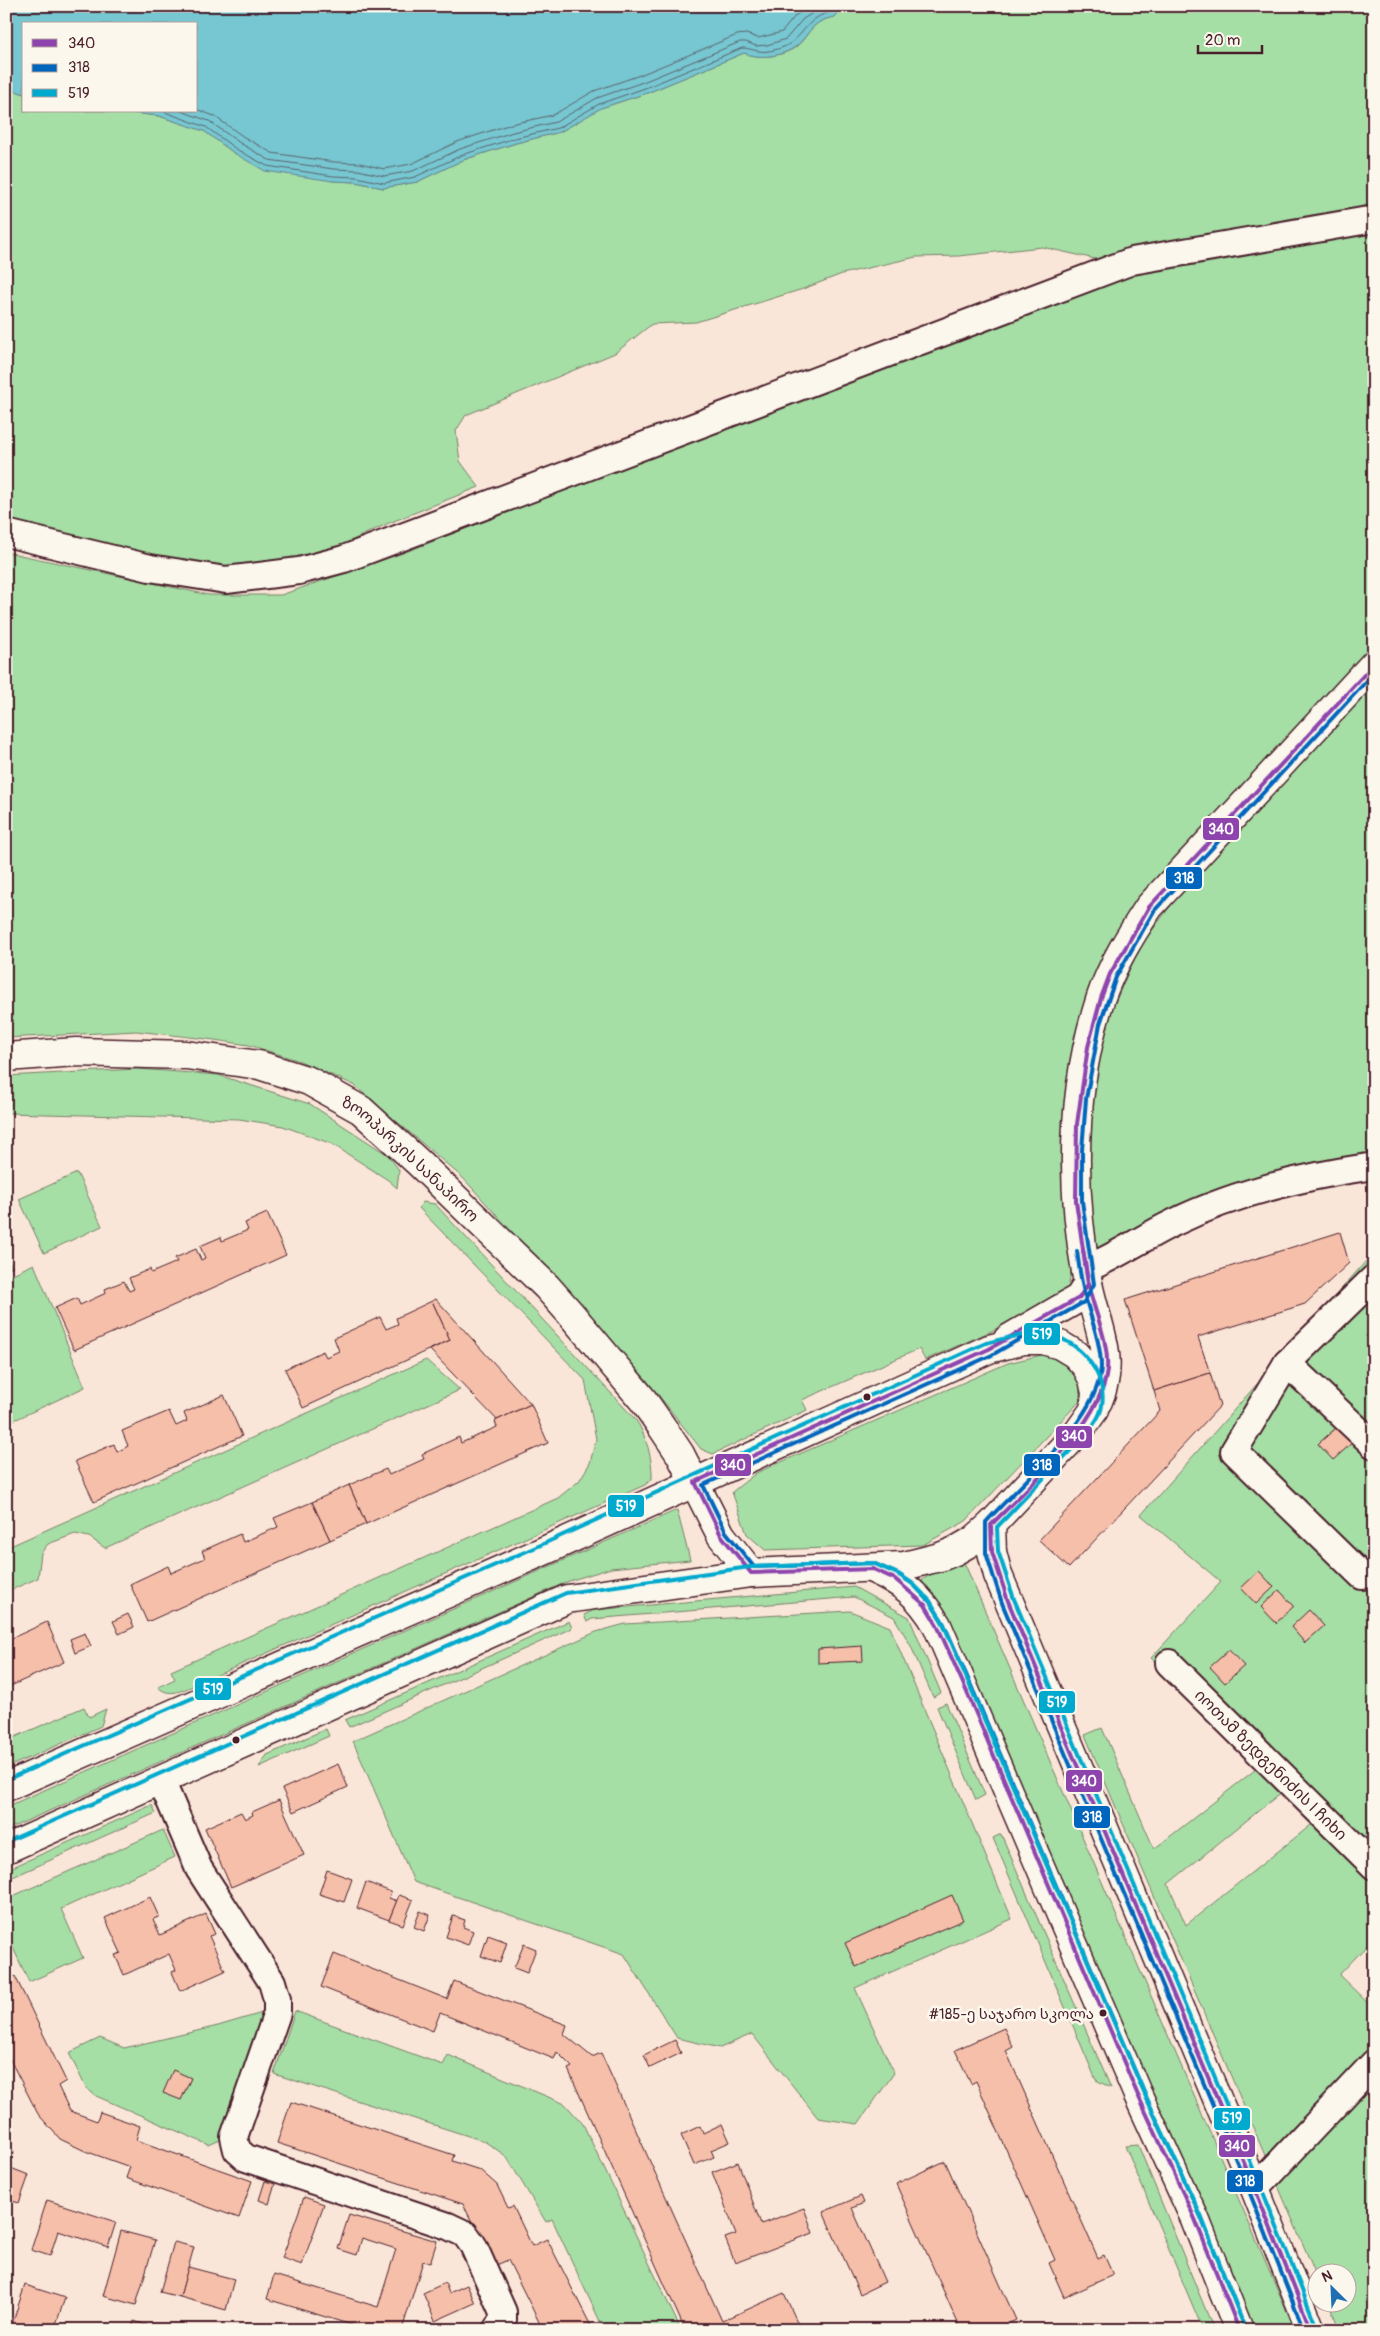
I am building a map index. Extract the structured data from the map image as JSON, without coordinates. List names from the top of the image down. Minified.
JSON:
{"streets":{"main road":["ზოოპარკის სანაპირო"],"street":["იოთამ ზედგენიძის I ჩიხი"]},"places":["#185-ე საჯარო სკოლა"],"lines":["transit line 340","transit line 318","transit line 519"],"legend":["340","318","519"],"scale_bar":"20 m","north":"top left"}
